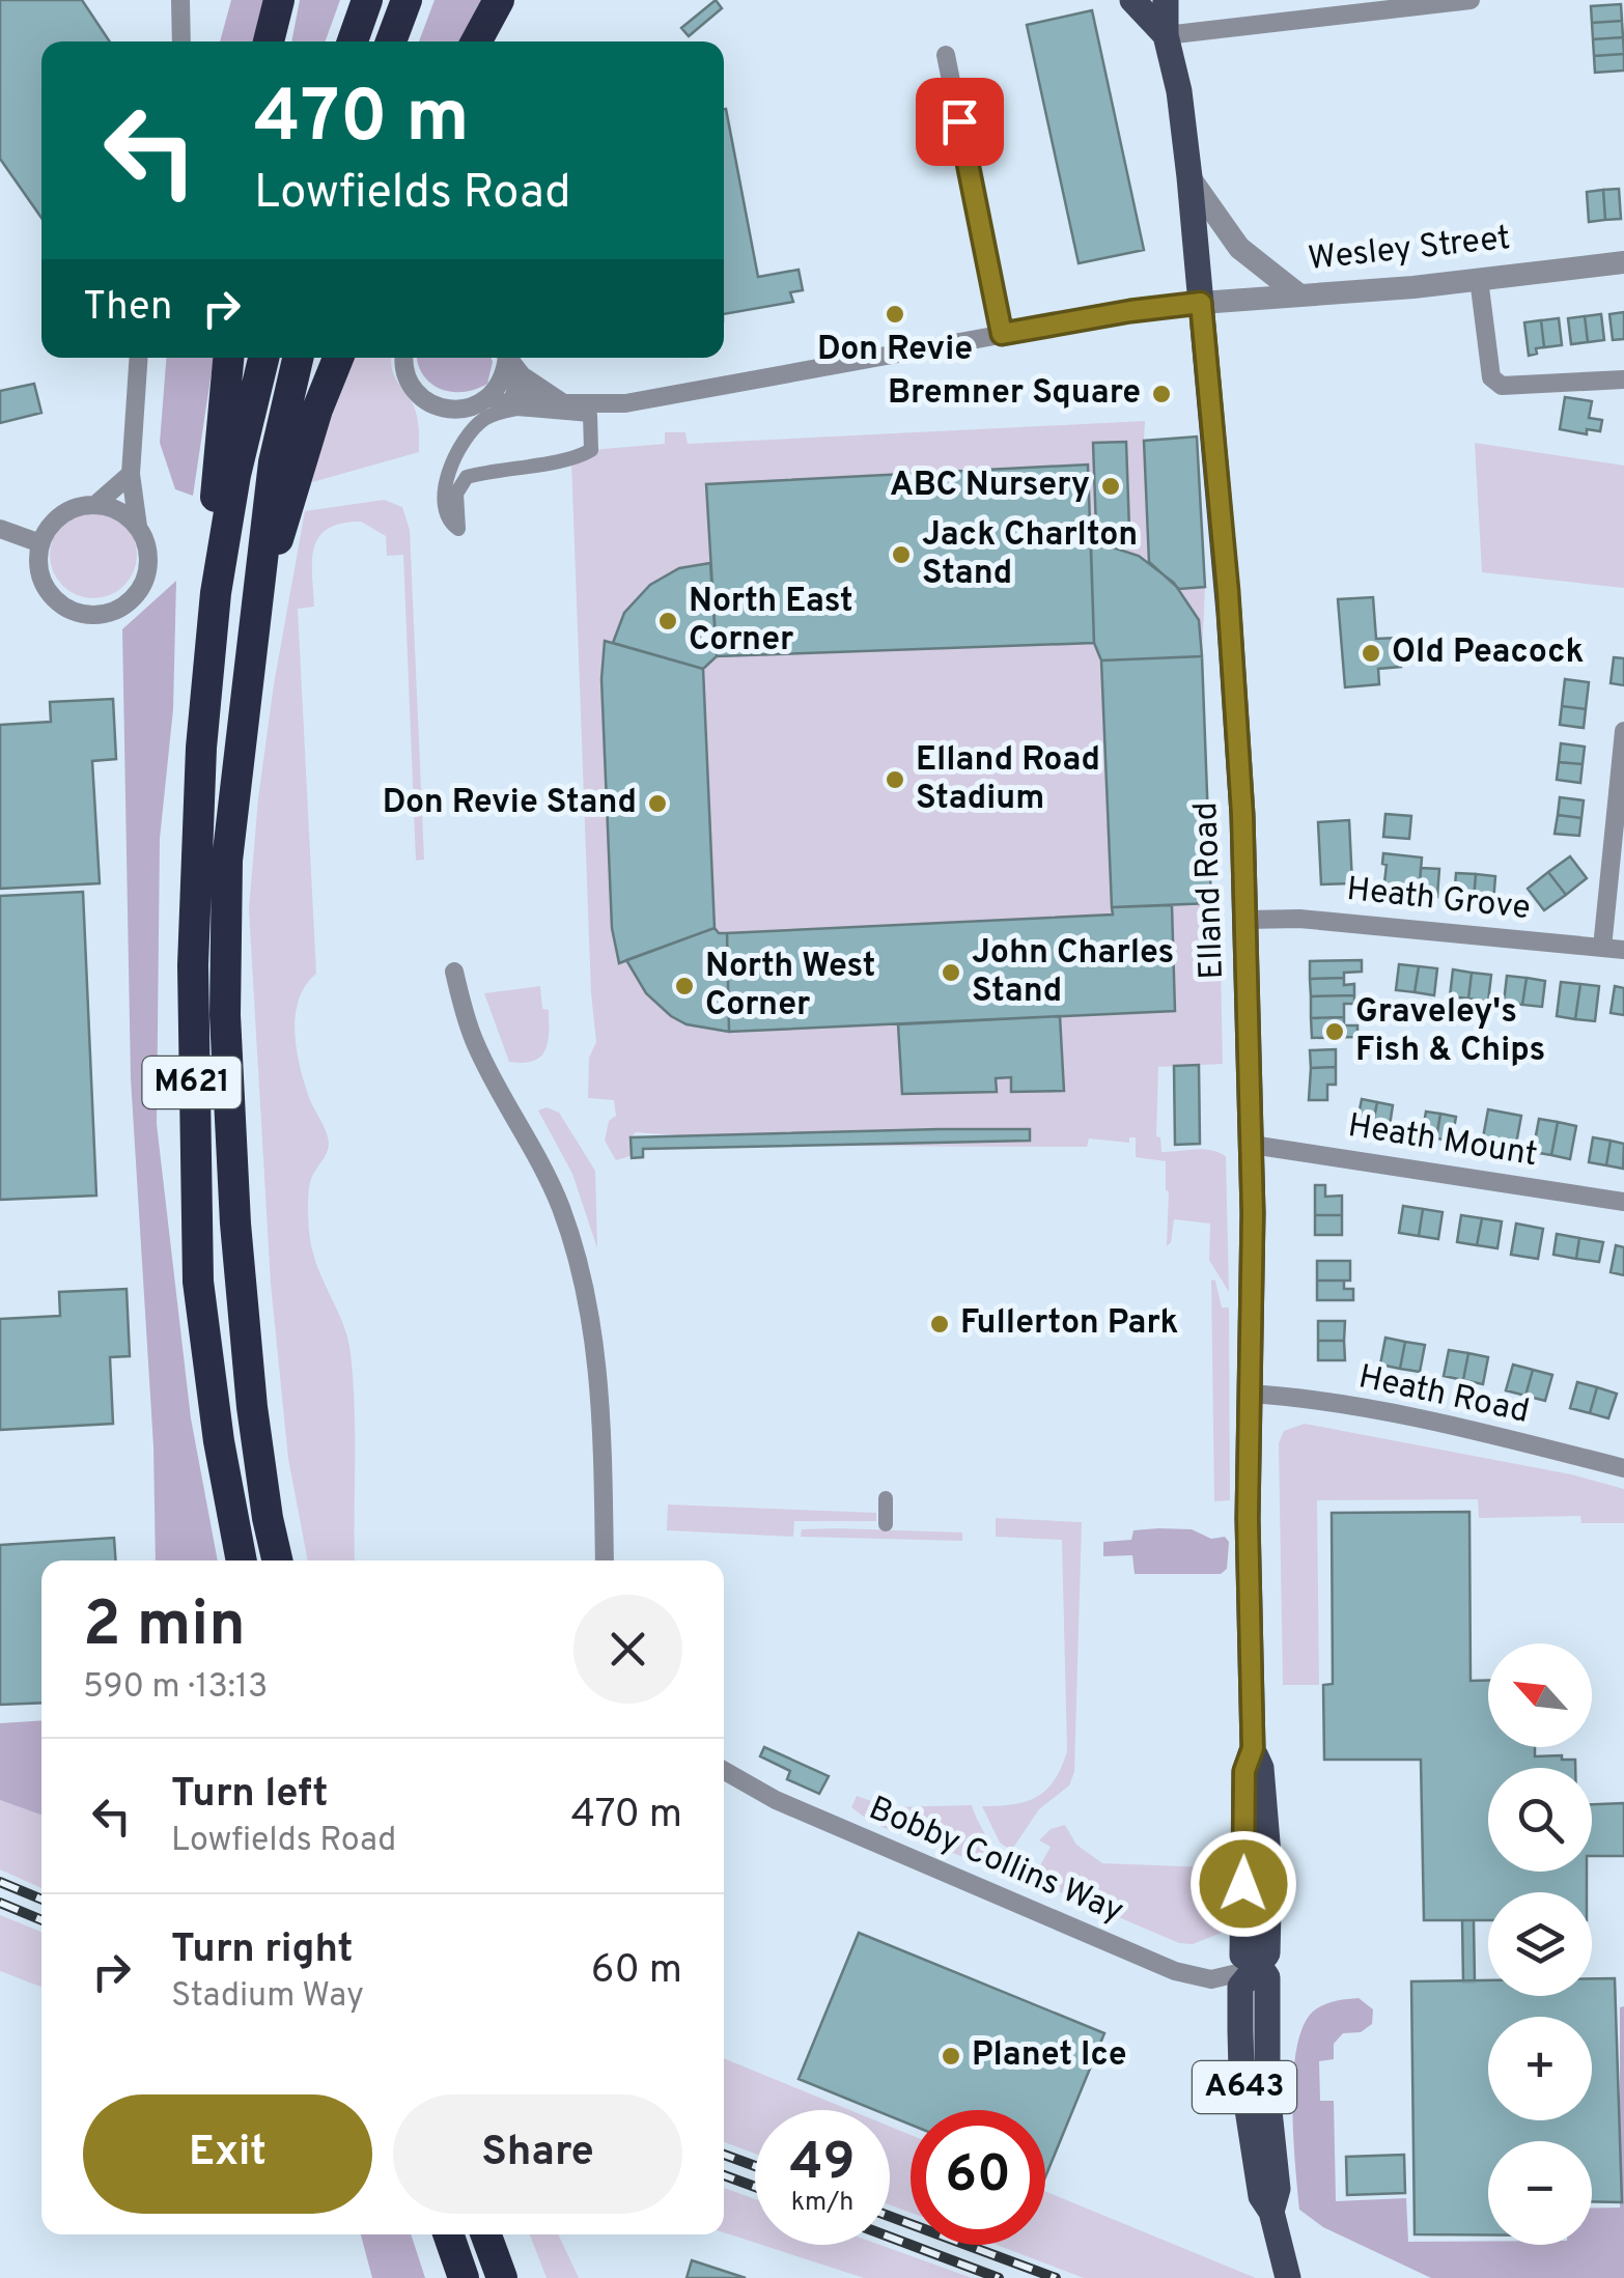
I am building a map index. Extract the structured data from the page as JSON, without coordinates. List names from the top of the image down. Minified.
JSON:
{"streets":{"highway":["M621"],"main road":["Elland Road","A643"],"street":["Wesley Street","Heath Grove","Heath Mount","Heath Road","Bobby Collins Way"]},"crossings":[["Wesley Street","Elland Road"],["Elland Road","Heath Grove"],["Elland Road","Heath Mount"],["Elland Road","Heath Road"],["Elland Road","Bobby Collins Way"]],"places":["Don Revie","Bremner Square","ABC Nursery","Jack Charlton Stand","North East Corner","Old Peacock","Elland Road Stadium","Don Revie Stand","John Charles Stand","North West Corner","Graveley's Fish & Chips","Fullerton Park","Planet Ice"],"north":"top left","page":{"turn":["470 m","Lowfields Road"],"then":"Then","heading":["2 min","590 m · 13:13"],"map_buttons":["+","−"],"list":[{"name":"Turn left","note":"Lowfields Road","value":"470 m"},{"name":"Turn right","note":"Stadium Way","value":"60 m"}],"buttons":["Exit","Share"],"speed":"49 km/h","limit":"60"}}
